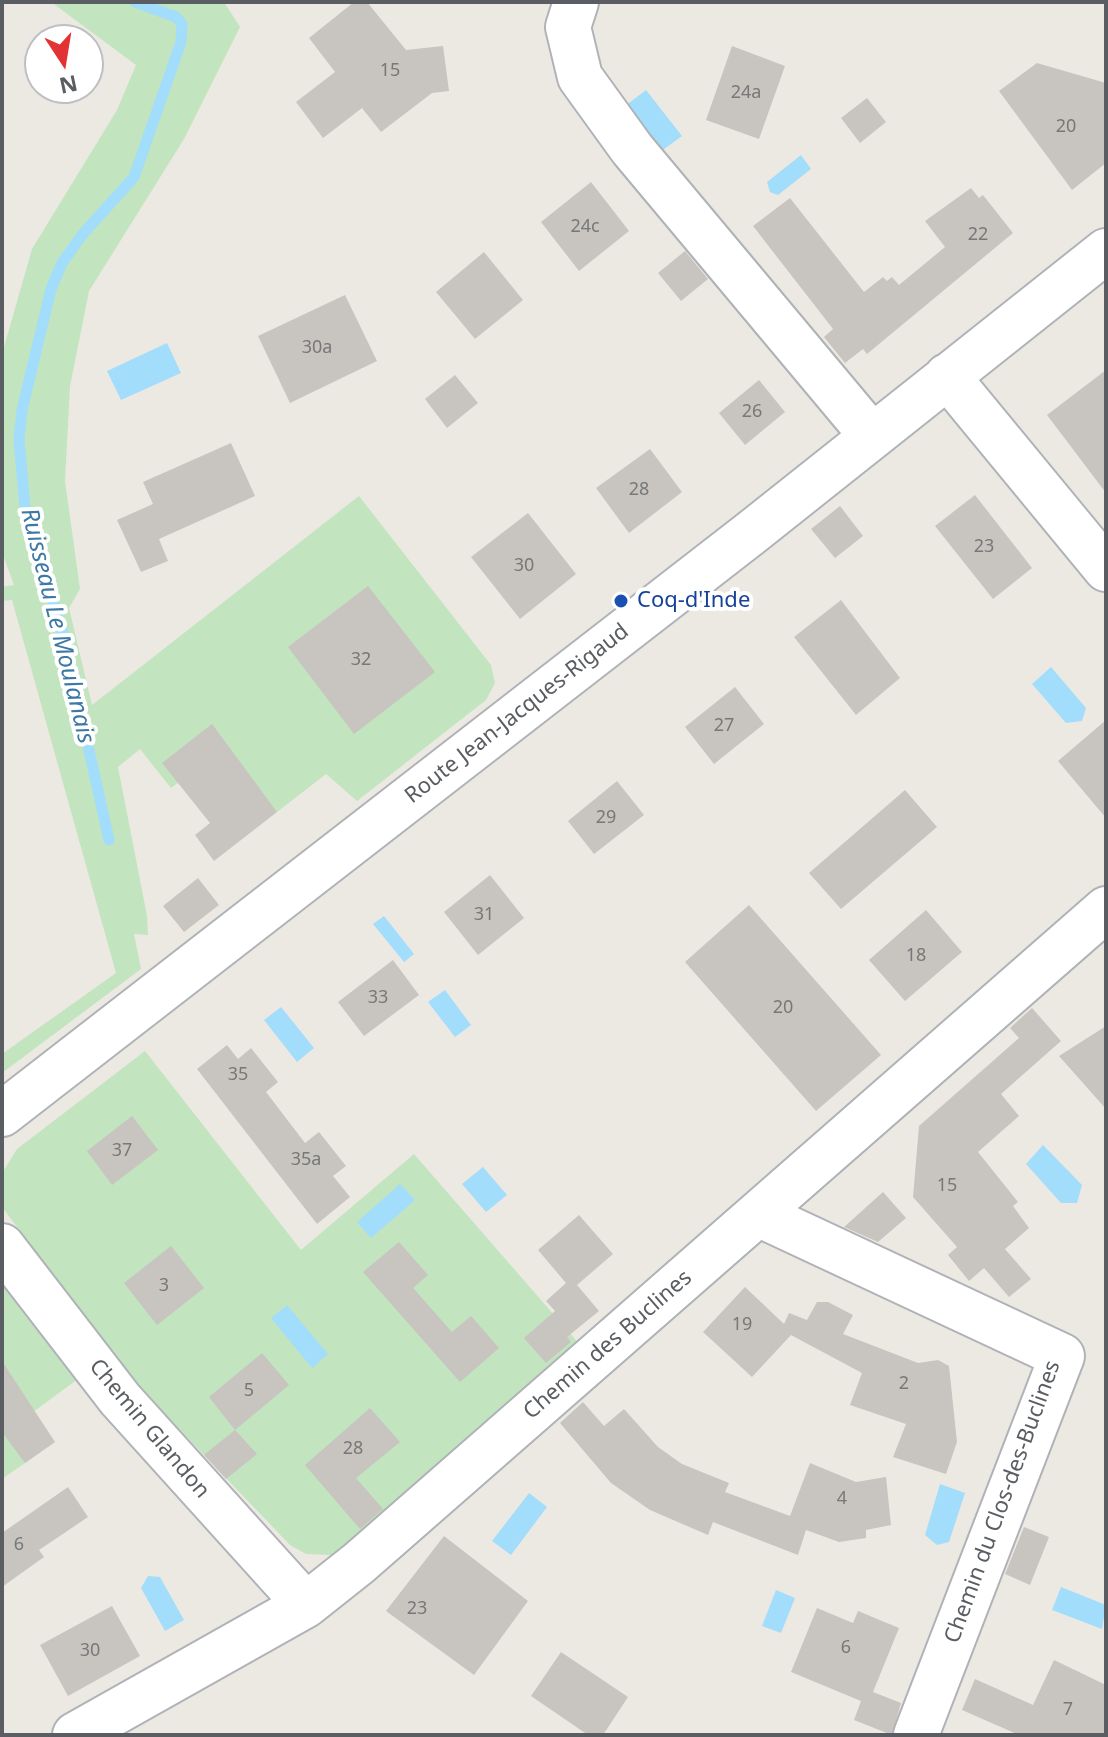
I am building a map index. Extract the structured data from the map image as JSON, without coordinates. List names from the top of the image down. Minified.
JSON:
{"streets":{"street":["Route Jean-Jacques-Rigaud","Chemin des Buclines","Chemin Glandon","Chemin du Clos-des-Buclines"]},"crossings":[["Chemin des Buclines","Chemin Glandon"],["Chemin des Buclines","Chemin du Clos-des-Buclines"]],"water":["Ruisseau Le Moulanais"],"places":["Coq-d'Inde"],"house_numbers":["15","24a","20","24c","22","30a","26","28","23","30","32","27","29","31","18","33","20","35","37","35a","15","3","19","2","5","28","4","6","23","6","30","7"],"north":"bottom"}
